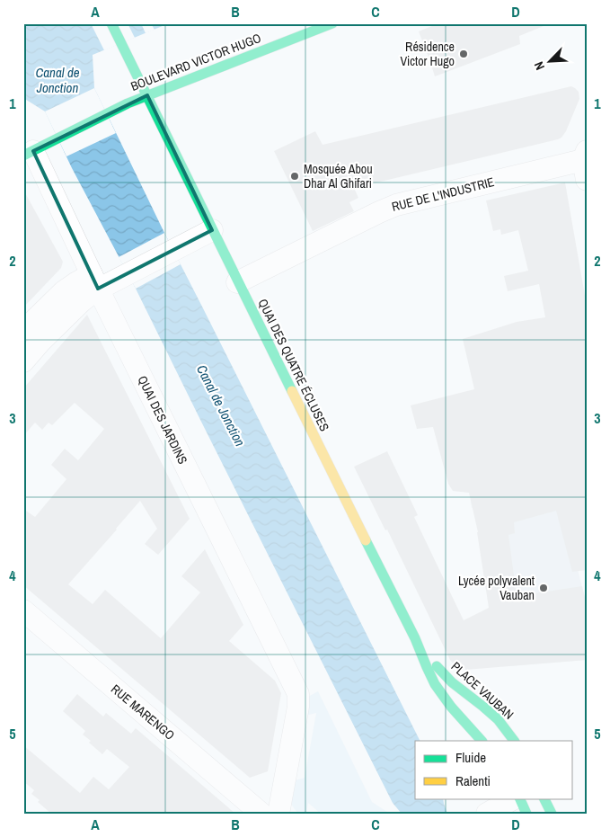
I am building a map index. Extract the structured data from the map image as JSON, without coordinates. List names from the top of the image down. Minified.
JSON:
{"streets":{"main road":["BOULEVARD VICTOR HUGO","QUAI DES QUATRE ÉCLUSES","PLACE VAUBAN"],"street":["RUE DE L'INDUSTRIE","QUAI DES JARDINS","RUE MARENGO"]},"crossings":[["BOULEVARD VICTOR HUGO","QUAI DES QUATRE ÉCLUSES"],["BOULEVARD VICTOR HUGO","QUAI DES JARDINS"],["RUE DE L'INDUSTRIE","QUAI DES QUATRE ÉCLUSES"],["QUAI DES QUATRE ÉCLUSES","PLACE VAUBAN"]],"water":["Canal de Jonction"],"places":["Résidence Victor Hugo","Mosquée Abou Dhar Al Ghifari","Lycée polyvalent Vauban"],"legend":["Fluide","Ralenti"],"north":"bottom left","grid":{"columns":["A","B","C","D"],"rows":["1","2","3","4","5"]}}
